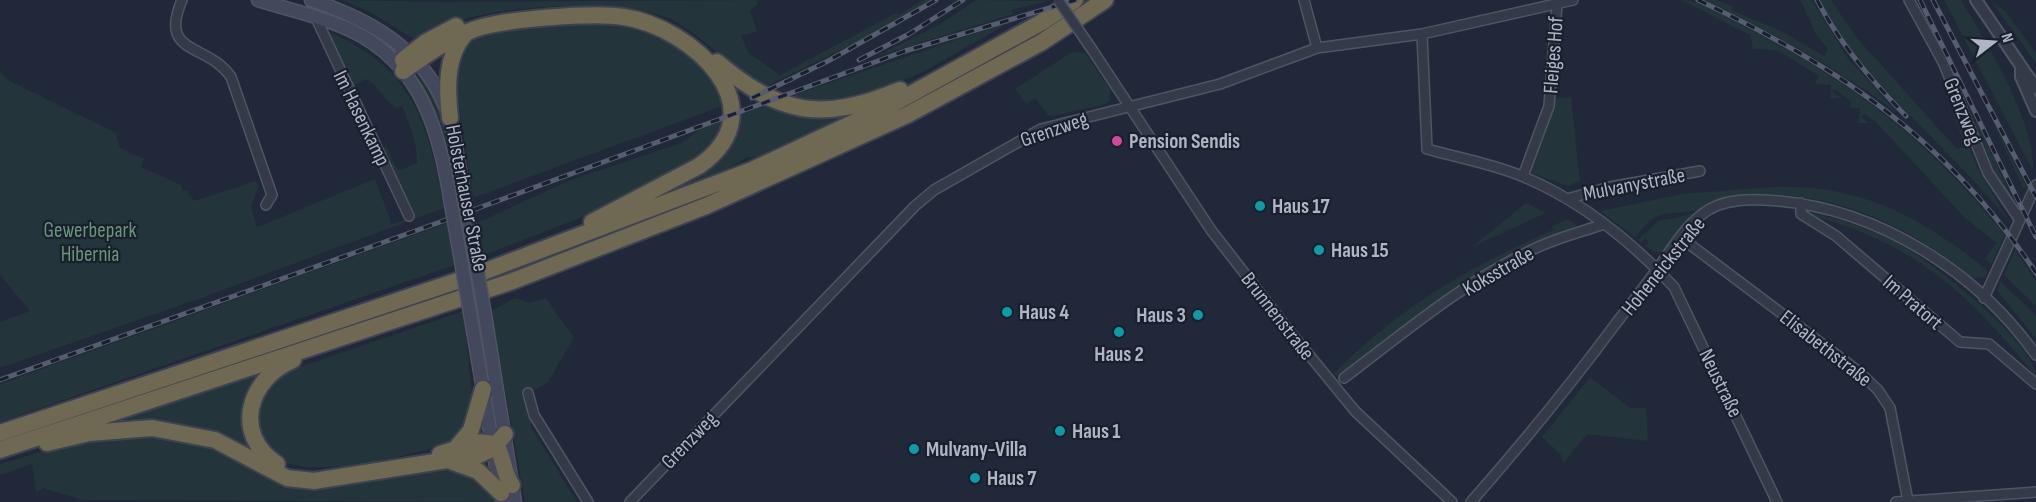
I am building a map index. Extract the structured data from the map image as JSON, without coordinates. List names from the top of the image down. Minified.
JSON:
{"streets":{"main road":["Holsterhauser Straße"],"street":["Fleiges Hof","Grenzweg","Im Hasenkamp","Mulvanystraße","Hoheneickstraße","Koksstraße","Im Pratort","Brunnenstraße","Elisabethstraße","Neustraße"]},"crossings":[["Fleiges Hof","Grenzweg"],["Fleiges Hof","Mulvanystraße"],["Grenzweg","Mulvanystraße"],["Grenzweg","Brunnenstraße"],["Im Hasenkamp","Holsterhauser Straße"],["Mulvanystraße","Koksstraße"],["Hoheneickstraße","Im Pratort"],["Hoheneickstraße","Elisabethstraße"],["Hoheneickstraße","Neustraße"]],"parks":["Gewerbepark Hibernia"],"places":["Pension Sendis","Haus 17","Haus 15","Haus 4","Haus 3","Haus 2","Haus 1","Mulvany-Villa","Haus 7"],"north":"right"}
